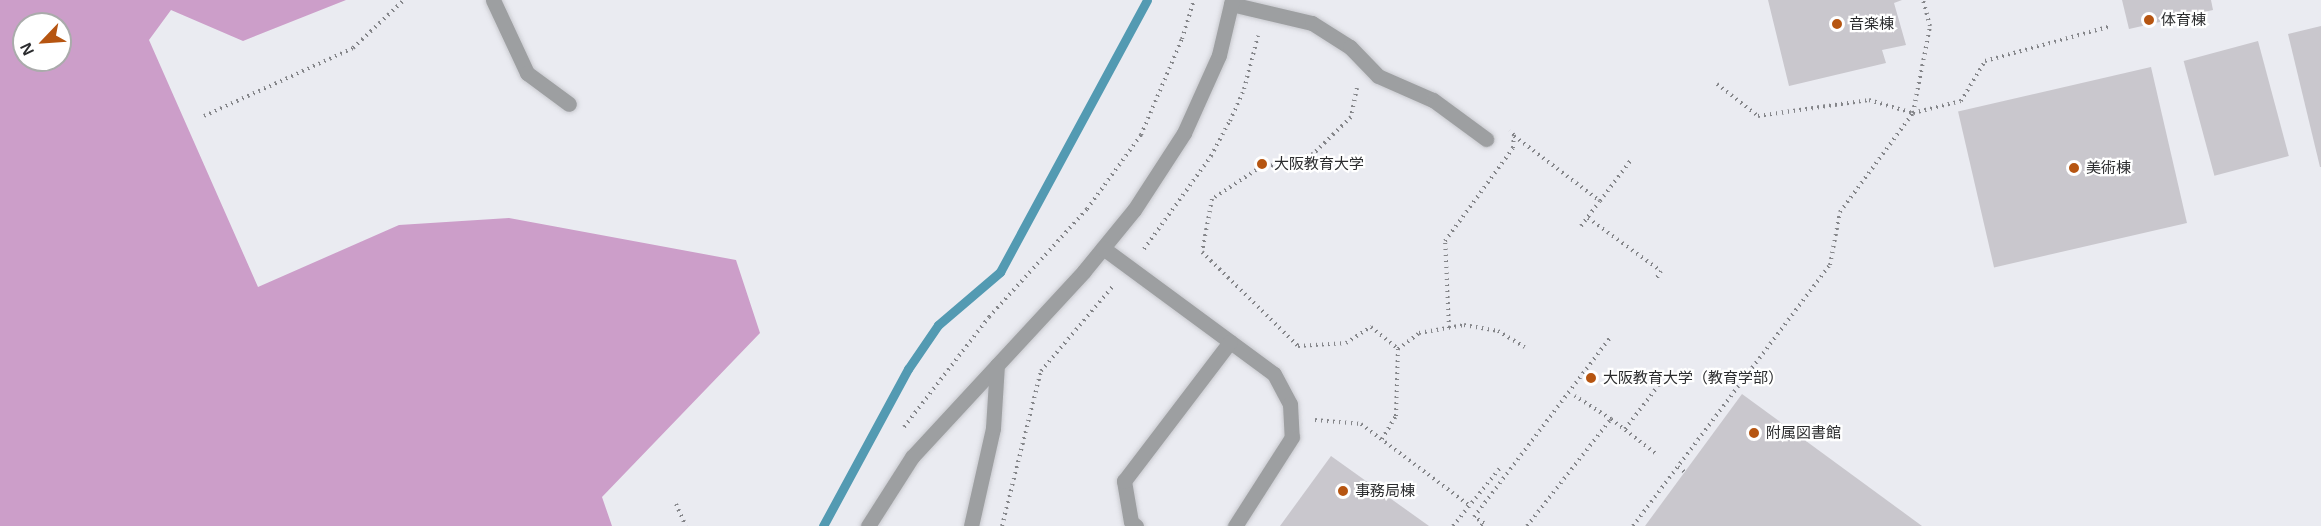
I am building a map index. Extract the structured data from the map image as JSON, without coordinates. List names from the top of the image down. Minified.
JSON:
{"places":["体育棟","音楽棟","大阪教育大学","美術棟","大阪教育大学（教育学部）","附属図書館","事務局棟"],"north":"bottom left"}
